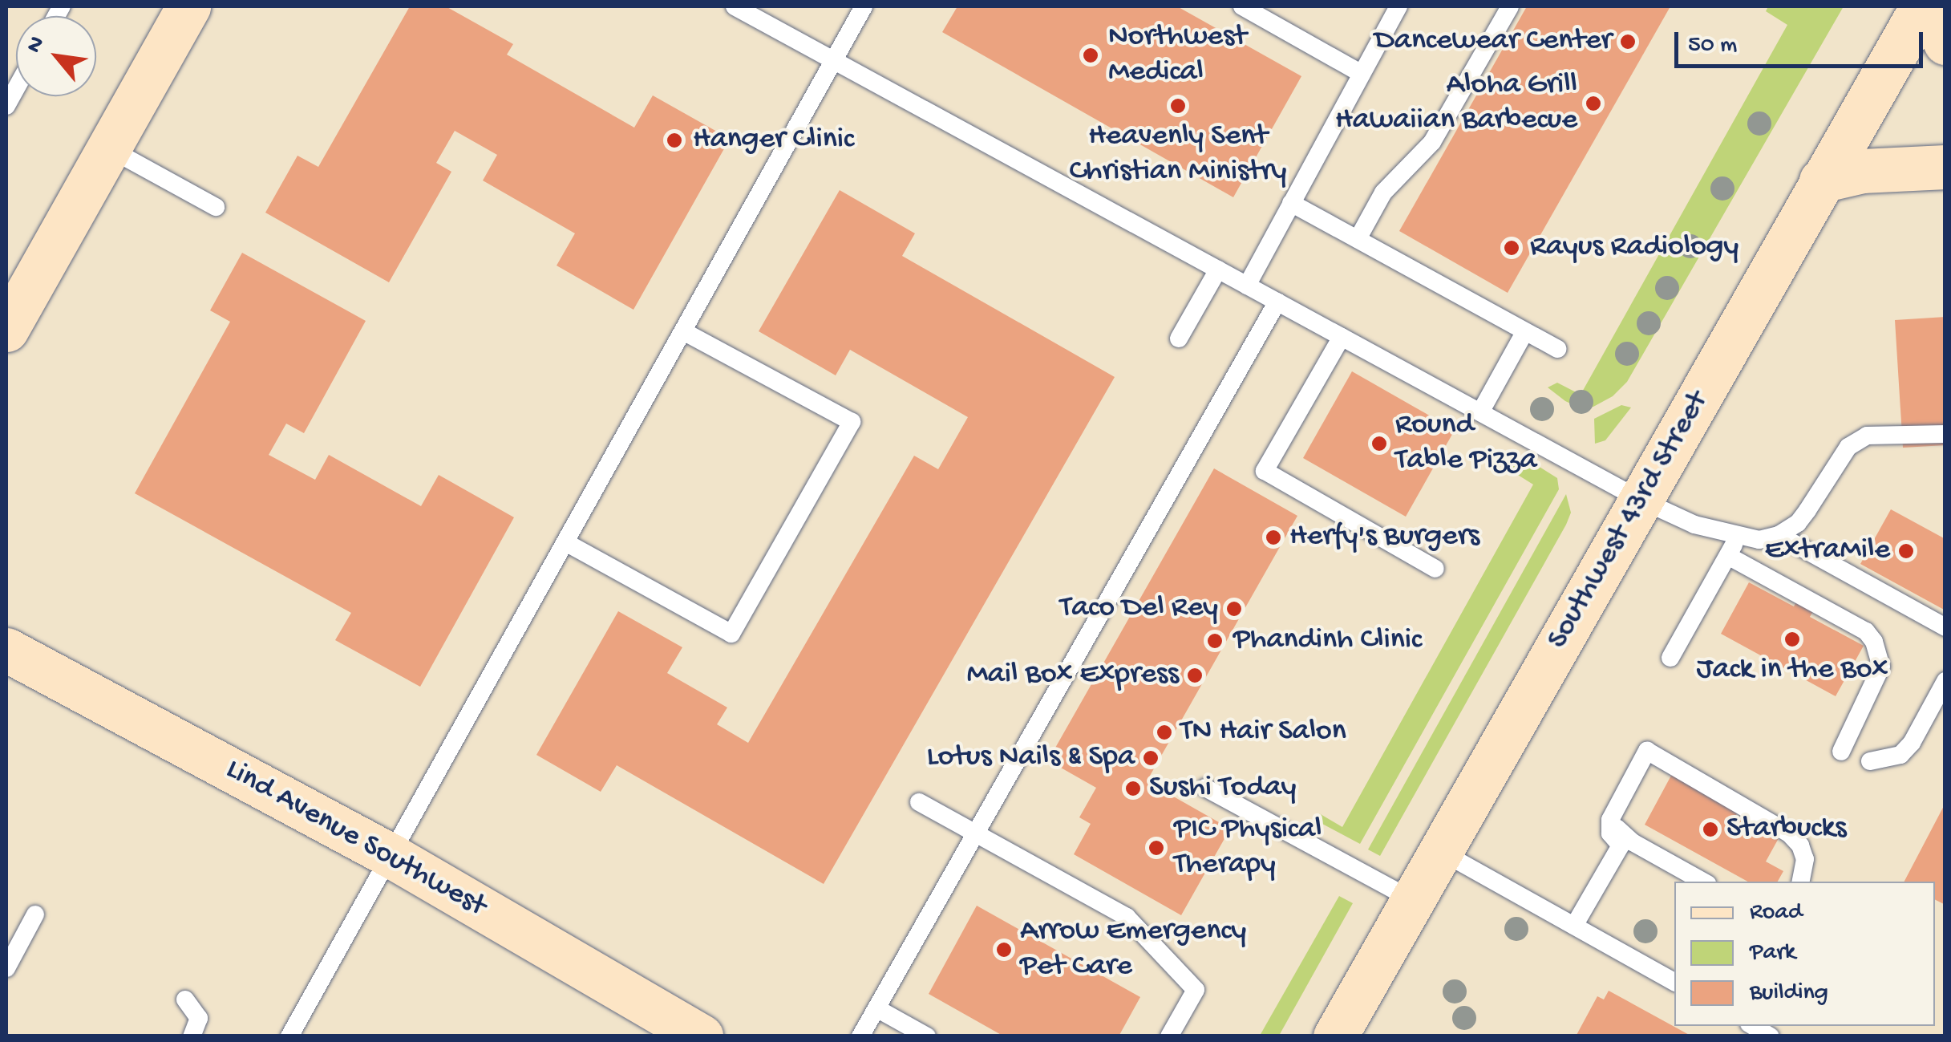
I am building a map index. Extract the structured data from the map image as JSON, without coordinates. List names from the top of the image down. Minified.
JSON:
{"streets":{"main road":["Southwest 43rd Street","Lind Avenue Southwest"]},"places":["Dancewear Center","Northwest Medical","Aloha Grill Hawaiian Barbecue","Heavenly Sent Christian Ministry","Hanger Clinic","Rayus Radiology","Round Table Pizza","Herfy's Burgers","ExtraMile","Taco Del Rey","Jack in the Box","Phandinh Clinic","Mail Box Express","TN Hair Salon","Lotus Nails & Spa","Sushi Today","Starbucks","PIC Physical Therapy","Arrow Emergency Pet Care"],"legend":["Road","Park","Building"],"scale_bar":"50 m","north":"top left"}
